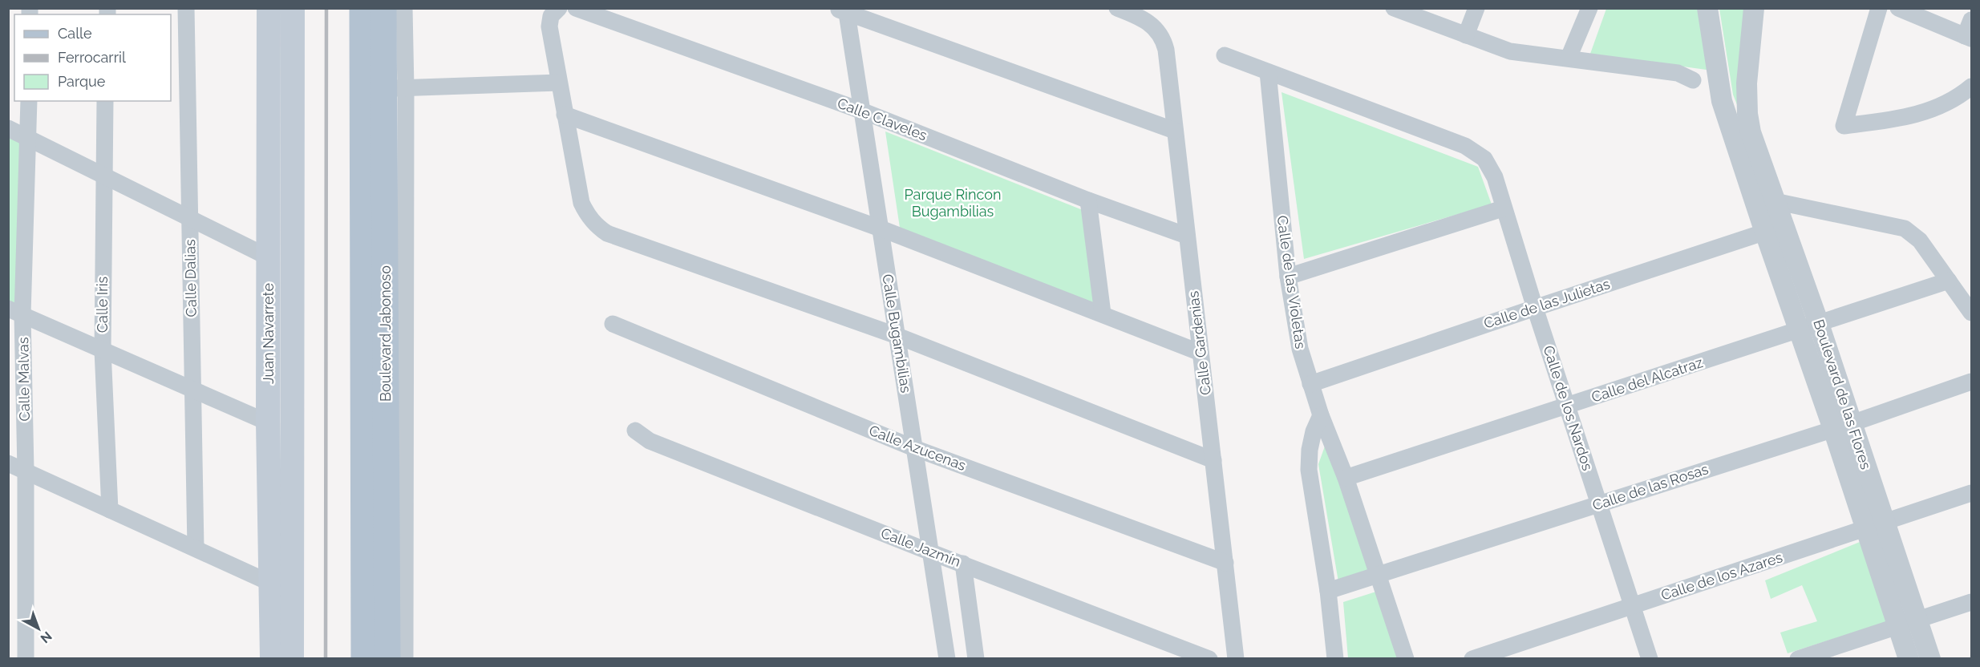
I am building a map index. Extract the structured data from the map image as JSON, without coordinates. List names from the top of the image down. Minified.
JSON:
{"streets":{"main road":["Juan Navarrete","Boulevard Jabonoso"],"street":["Calle Claveles","Calle Dalias","Calle de las Violetas","Calle de las Julietas","Calle Iris","Calle Bugambilias","Calle Gardenias","Calle Malvas","Calle del Alcatraz","Boulevard de las Flores","Calle de los Nardos","Calle Azucenas","Calle de las Rosas","Calle Jazmín","Calle de los Azares"]},"crossings":[["Calle Claveles","Calle Bugambilias"],["Calle Claveles","Calle Gardenias"],["Calle de las Violetas","Calle de las Julietas"],["Calle de las Violetas","Calle del Alcatraz"],["Calle de las Violetas","Calle de los Nardos"],["Calle de las Violetas","Calle de las Rosas"],["Calle de las Julietas","Boulevard de las Flores"],["Calle de las Julietas","Calle de los Nardos"],["Calle Bugambilias","Calle Azucenas"],["Calle Bugambilias","Calle Jazmín"],["Calle Gardenias","Calle Azucenas"],["Calle del Alcatraz","Boulevard de las Flores"],["Calle del Alcatraz","Calle de los Nardos"],["Boulevard de las Flores","Calle de las Rosas"],["Boulevard de las Flores","Calle de los Azares"],["Calle de los Nardos","Calle de las Rosas"],["Calle de los Nardos","Calle de los Azares"]],"parks":["Parque Rincon Bugambilias"],"legend":["Calle","Ferrocarril","Parque"],"north":"bottom right"}
